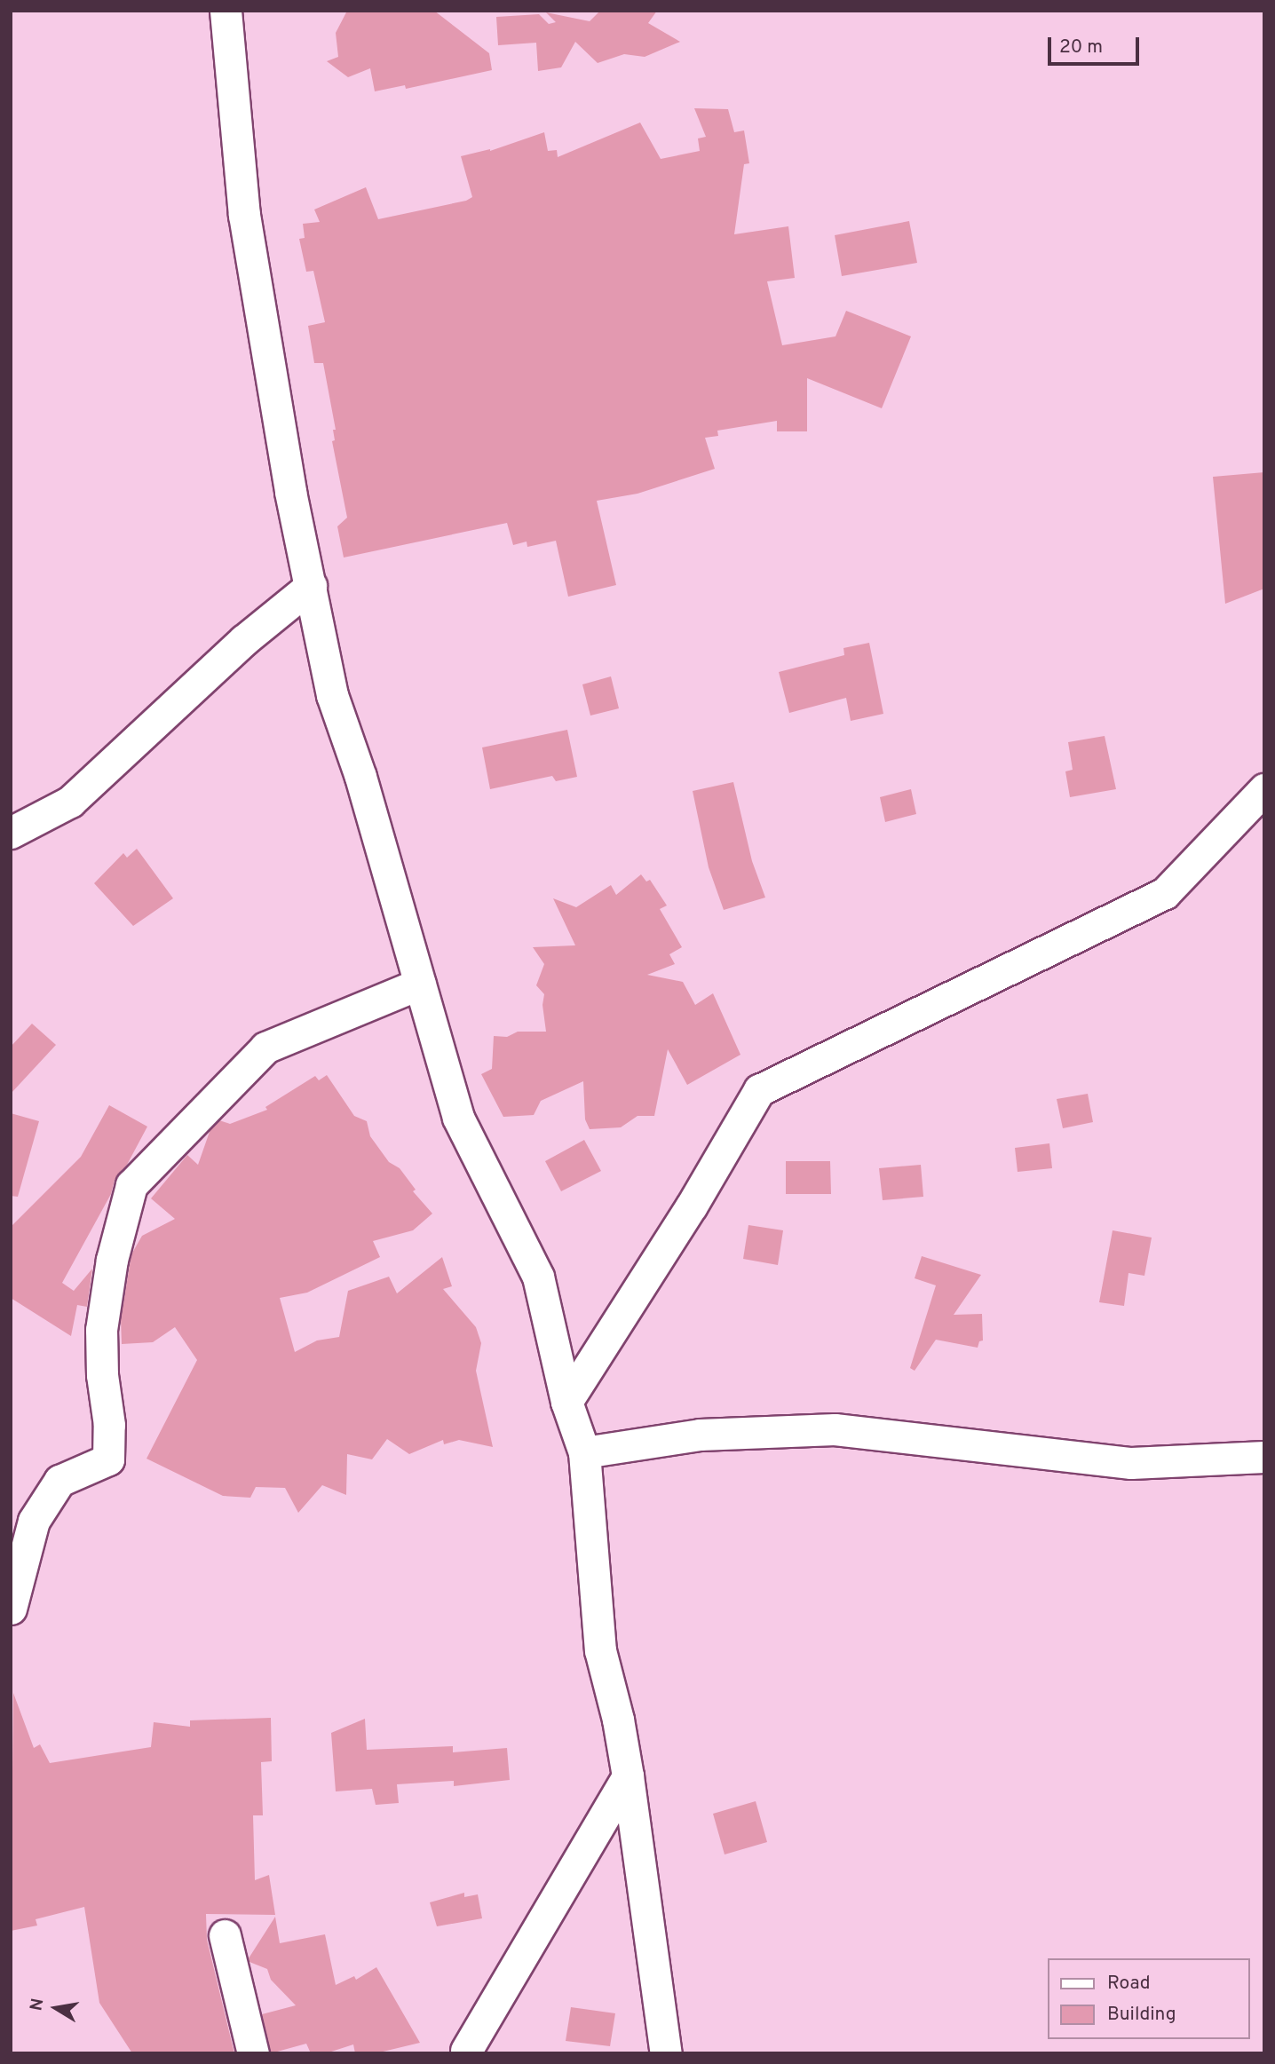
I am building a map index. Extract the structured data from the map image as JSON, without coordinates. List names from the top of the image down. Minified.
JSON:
{"legend":["Road","Building"],"scale_bar":"20 m","north":"left"}
